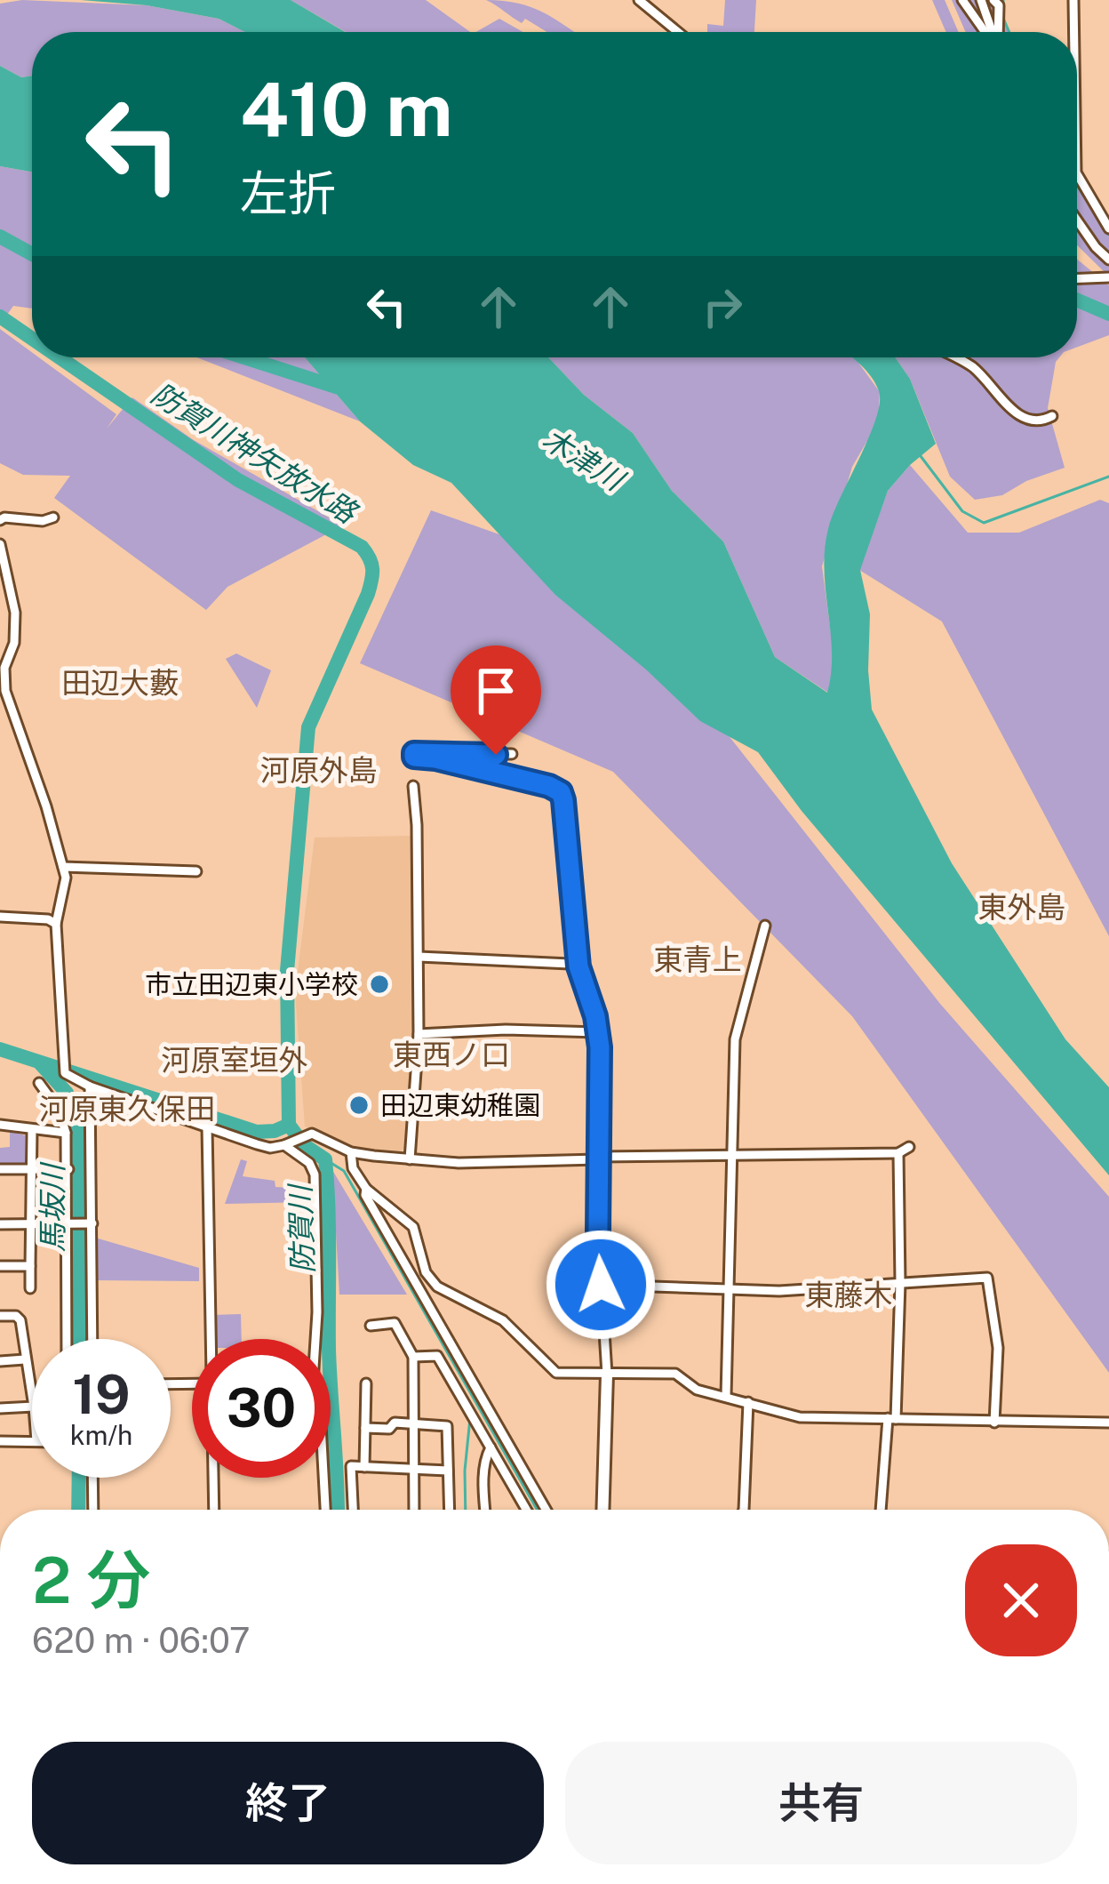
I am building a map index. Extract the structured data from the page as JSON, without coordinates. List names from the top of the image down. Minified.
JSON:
{"districts":["田辺大藪","河原外島","東外島","東青上","東西ノ口","河原室垣外","河原東久保田","東藤木"],"water":["防賀川神矢放水路","木津川","馬坂川","防賀川"],"places":["市立田辺東小学校","田辺東幼稚園"],"page":{"turn":["410 m","左折"],"speed":"19 km/h","limit":"30","heading":["2 分","620 m · 06:07"],"buttons":["終了","共有"]}}
